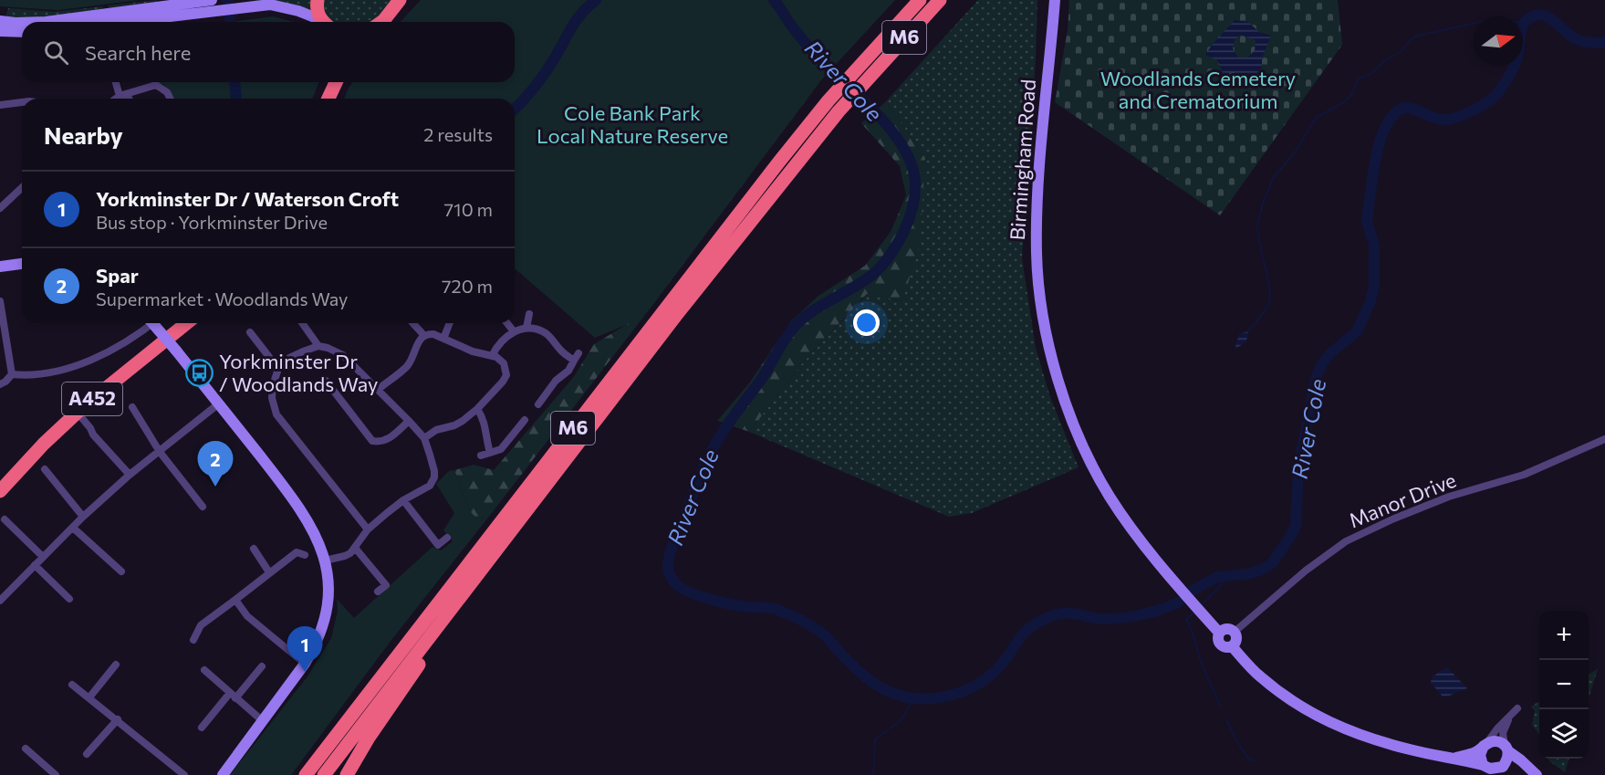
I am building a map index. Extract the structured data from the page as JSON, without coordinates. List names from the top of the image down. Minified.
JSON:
{"streets":{"highway":["M6","A452"],"main road":["Birmingham Road"],"street":["Manor Drive"]},"crossings":[["Birmingham Road","Manor Drive"]],"water":["River Cole"],"parks":["Woodlands Cemetery and Crematorium","Cole Bank Park Local Nature Reserve"],"places":{"bus stop":["Yorkminster Dr / Woodlands Way"]},"north":"right","page":{"search":"Search here","heading":["Nearby","2 results"],"list":[{"mark":"1","name":"Yorkminster Dr / Waterson Croft","note":"Bus stop · Yorkminster Drive","value":"710 m"},{"mark":"2","name":"Spar","note":"Supermarket · Woodlands Way","value":"720 m"}],"pins":["2","1"],"map_buttons":["+","−"]}}
